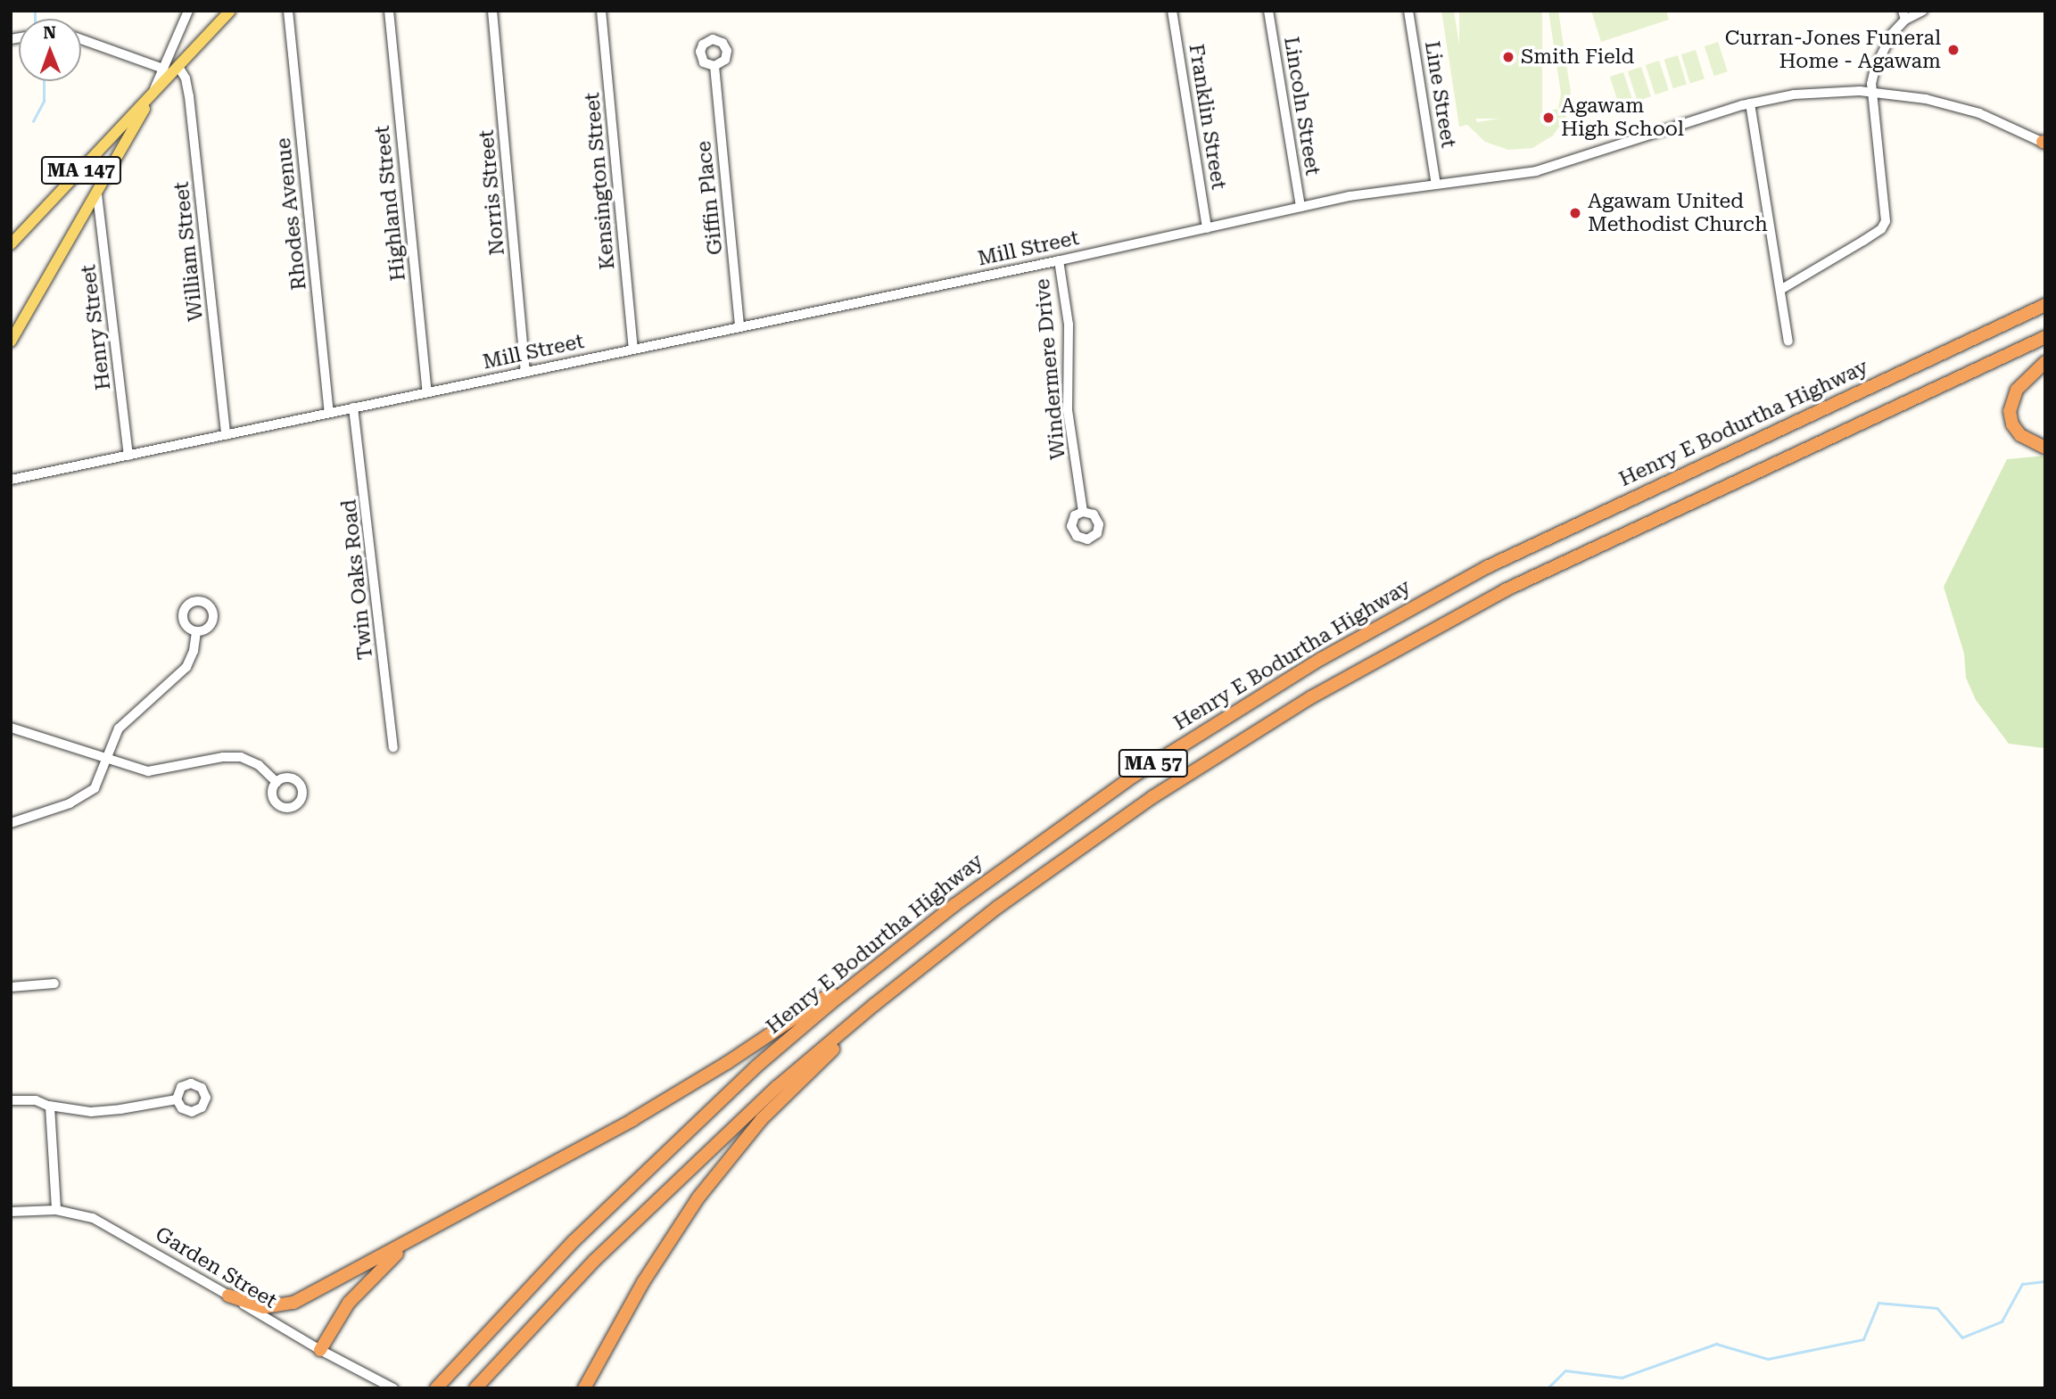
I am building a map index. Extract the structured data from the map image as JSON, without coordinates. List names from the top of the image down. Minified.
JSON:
{"streets":{"highway":["Henry E Bodurtha Highway","MA 57"],"main road":["MA 147"],"street":["Line Street","Lincoln Street","Franklin Street","Kensington Street","Norris Street","Giffin Place","Highland Street","Rhodes Avenue","Mill Street","William Street","Henry Street","Windermere Drive","Twin Oaks Road","Garden Street"]},"crossings":[["Line Street","Mill Street"],["Lincoln Street","Mill Street"],["Franklin Street","Mill Street"],["MA 147","William Street"],["Kensington Street","Mill Street"],["Norris Street","Mill Street"],["Giffin Place","Mill Street"],["Highland Street","Mill Street"],["Rhodes Avenue","Mill Street"],["Mill Street","William Street"],["Mill Street","Henry Street"],["Mill Street","Windermere Drive"],["Mill Street","Twin Oaks Road"]],"places":["Curran-Jones Funeral Home - Agawam","Smith Field","Agawam High School","Agawam United Methodist Church"],"north":"top"}
